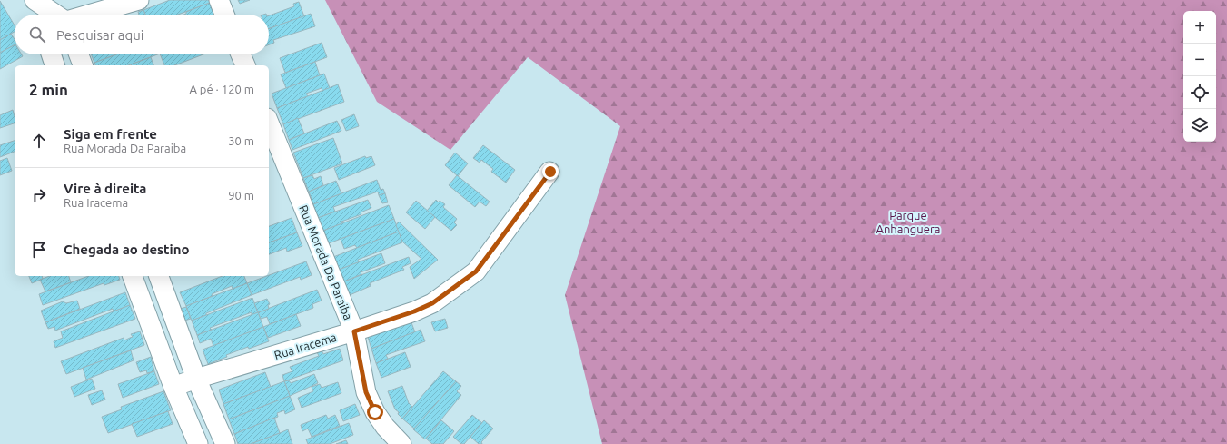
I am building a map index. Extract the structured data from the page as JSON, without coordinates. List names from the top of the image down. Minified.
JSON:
{"streets":{"street":["Rua Morada Da Paraiba","Rua Iracema"]},"crossings":[["Rua Morada Da Paraiba","Rua Iracema"]],"parks":["Parque Anhanguera"],"page":{"map_buttons":["+","−"],"search":"Pesquisar aqui","heading":["2 min","A pé · 120 m"],"list":[["Siga em frente","Rua Morada Da Paraiba","30 m"],["Vire à direita","Rua Iracema","90 m"],"Chegada ao destino"]}}
